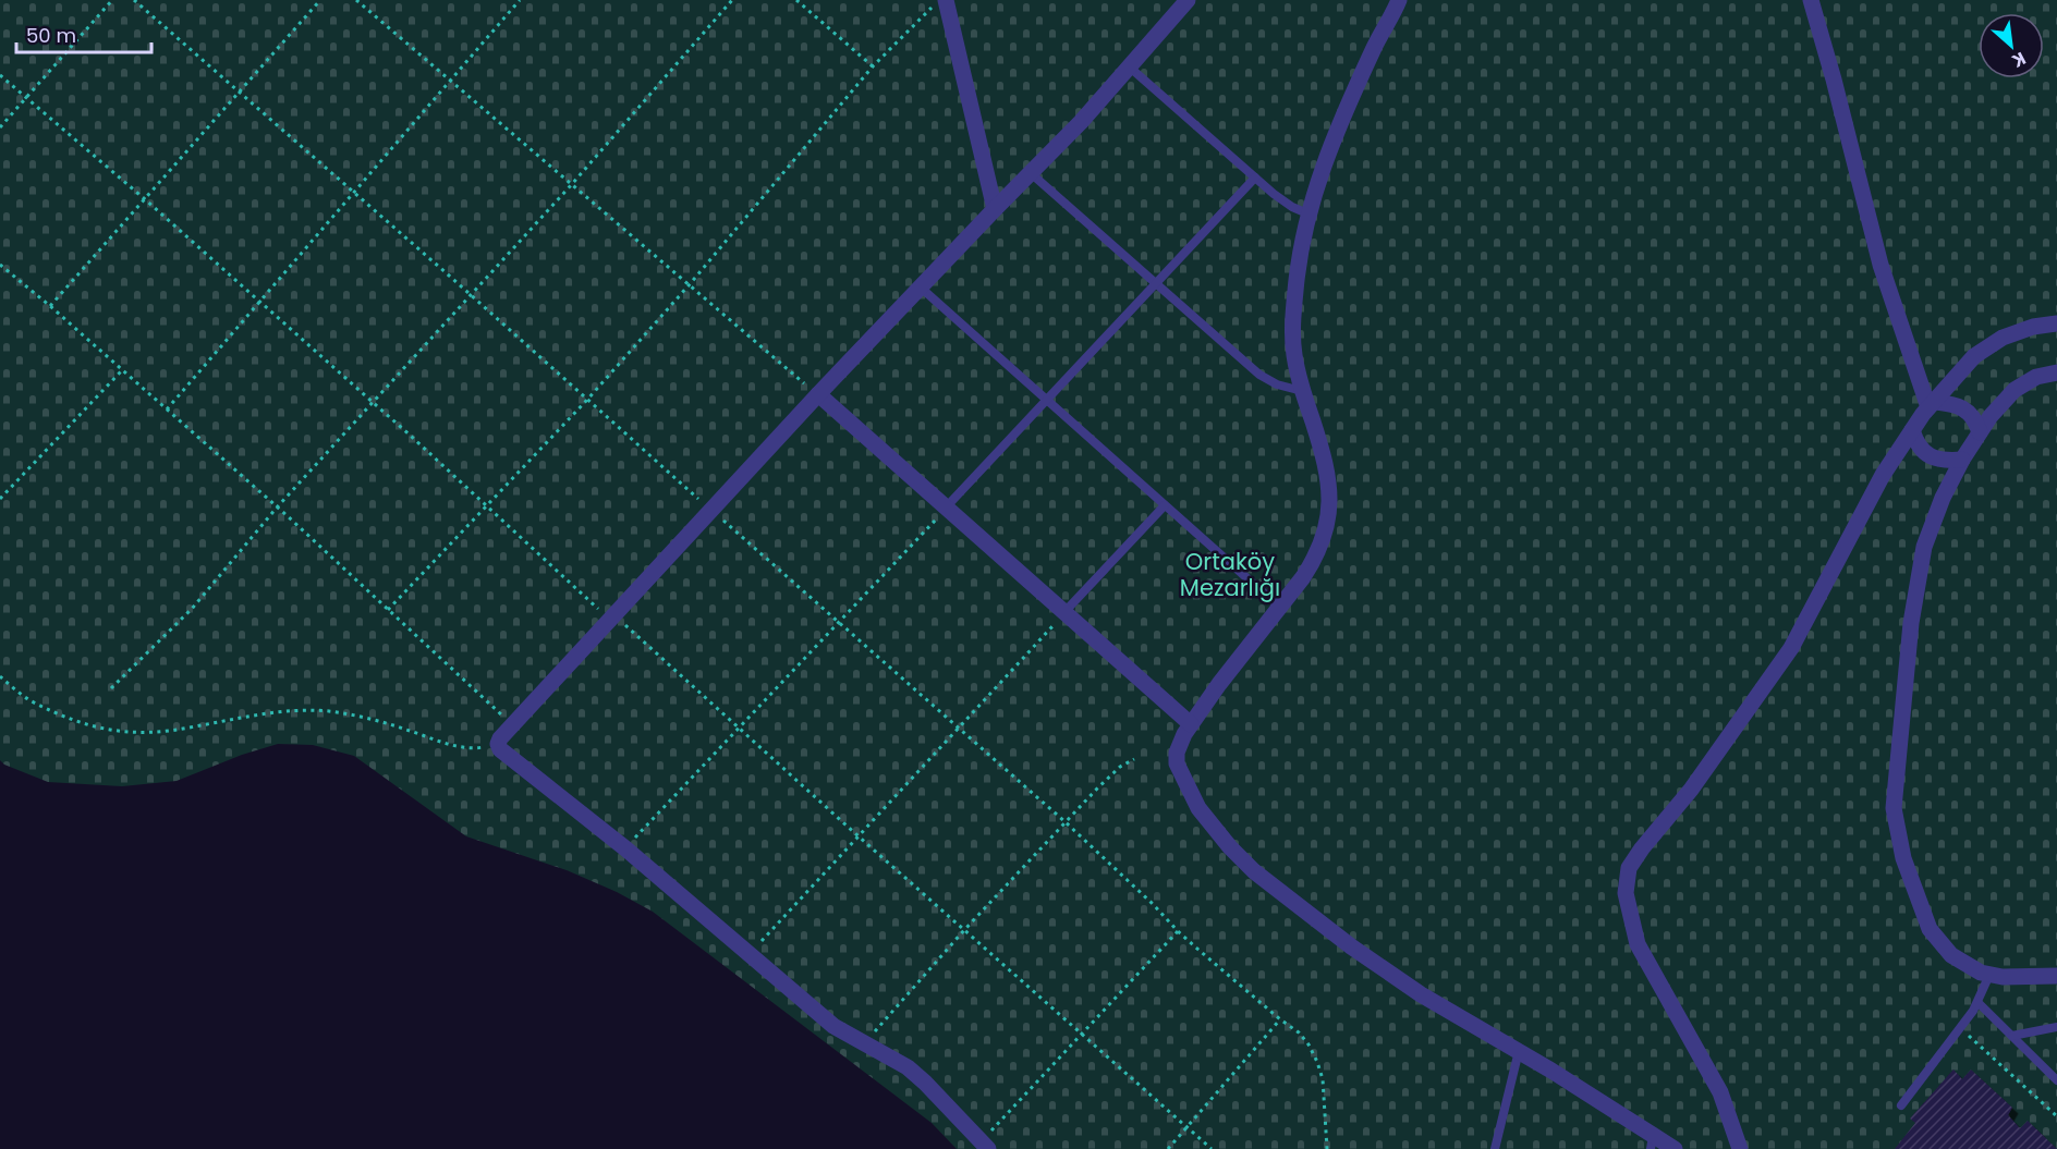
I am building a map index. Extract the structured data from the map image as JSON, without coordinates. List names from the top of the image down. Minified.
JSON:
{"parks":["Ortaköy Mezarlığı"],"scale_bar":"50 m","north":"bottom right"}
